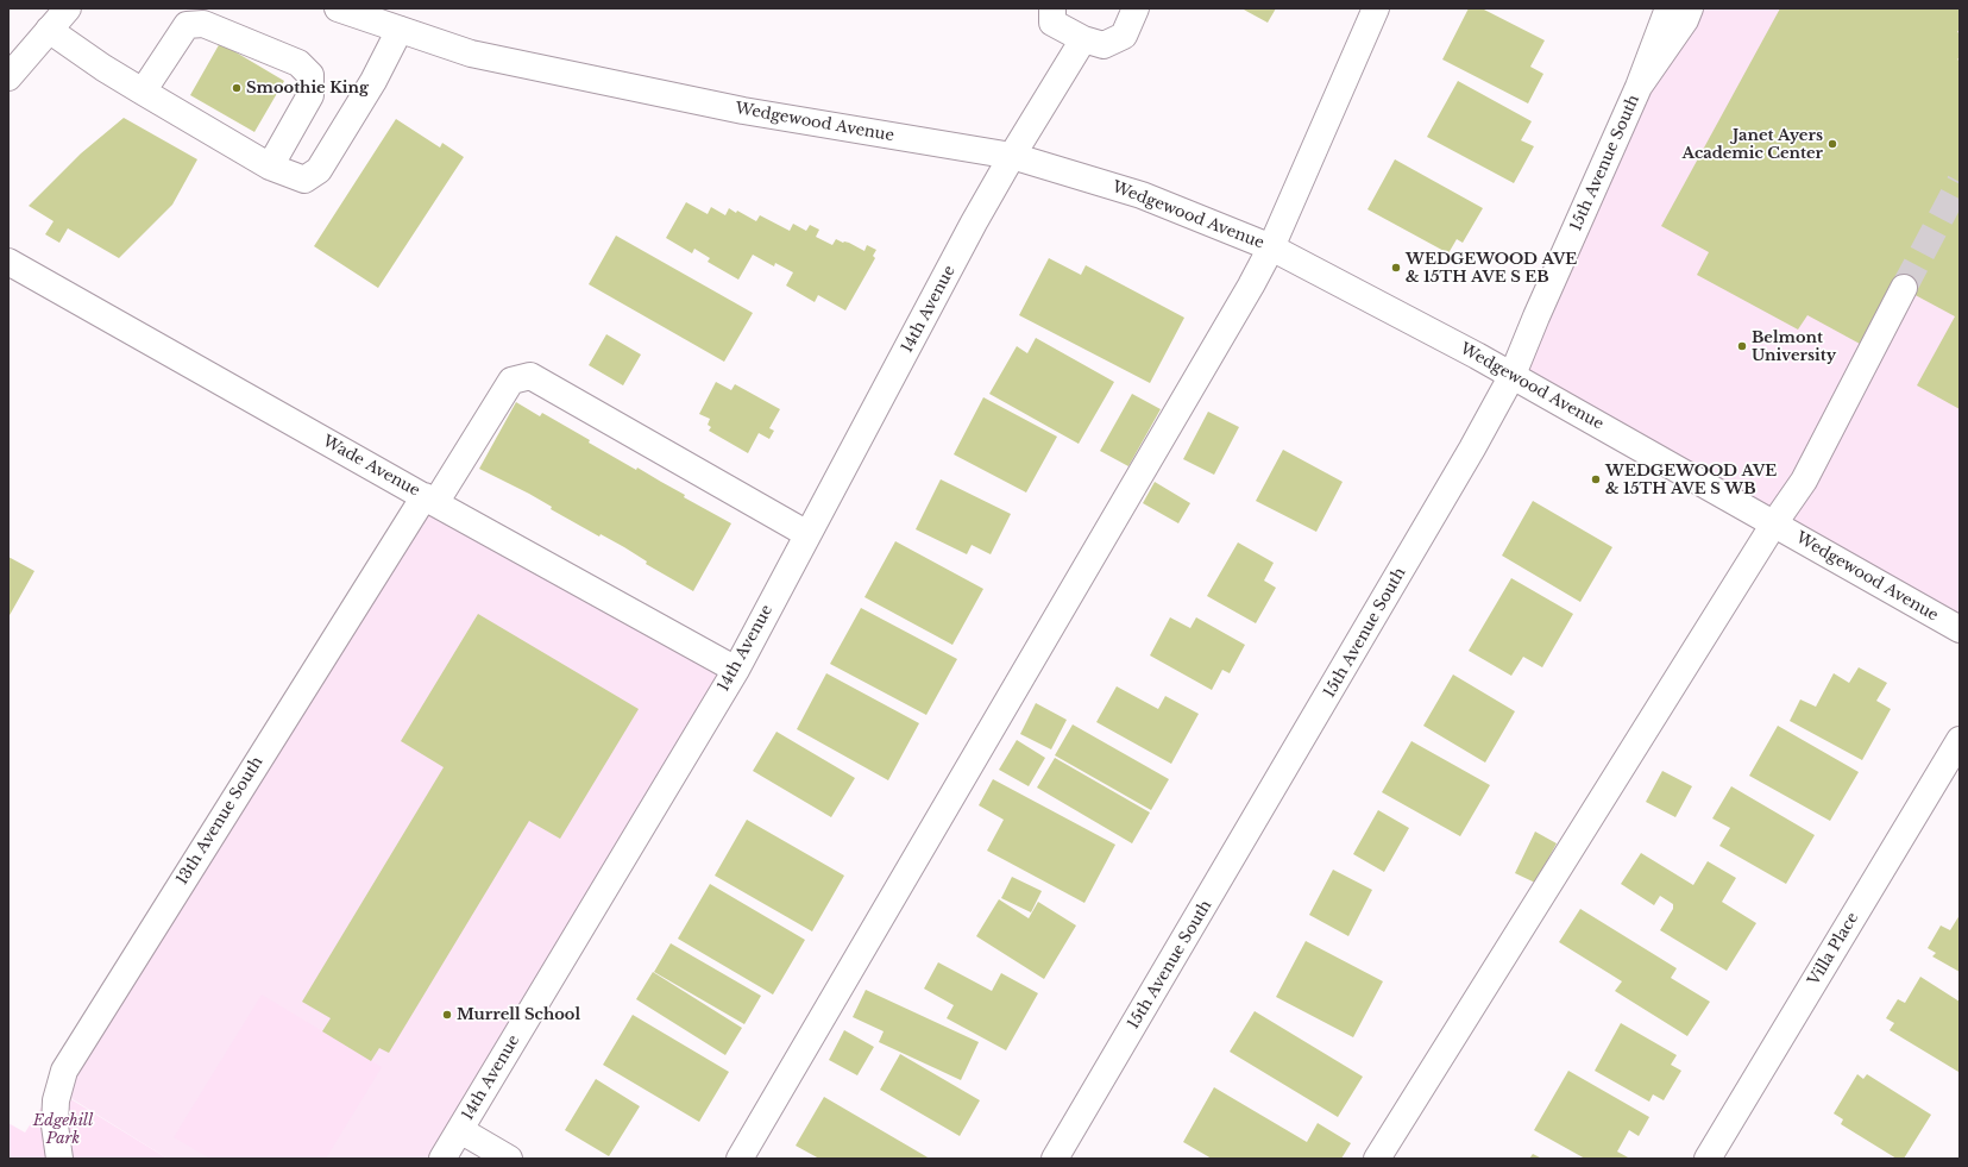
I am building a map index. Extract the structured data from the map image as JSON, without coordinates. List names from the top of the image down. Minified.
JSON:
{"streets":{"street":["Wedgewood Avenue","15th Avenue South","14th Avenue","Wade Avenue","13th Avenue South","Villa Place"]},"crossings":[["Wedgewood Avenue","15th Avenue South"],["Wedgewood Avenue","14th Avenue"],["14th Avenue","Wade Avenue"],["14th Avenue","13th Avenue South"],["Wade Avenue","13th Avenue South"]],"parks":["Edgehill Park"],"places":["Smoothie King","Janet Ayers Academic Center","WEDGEWOOD AVE & 15TH AVE S EB","Belmont University","WEDGEWOOD AVE & 15TH AVE S WB","Murrell School"]}
